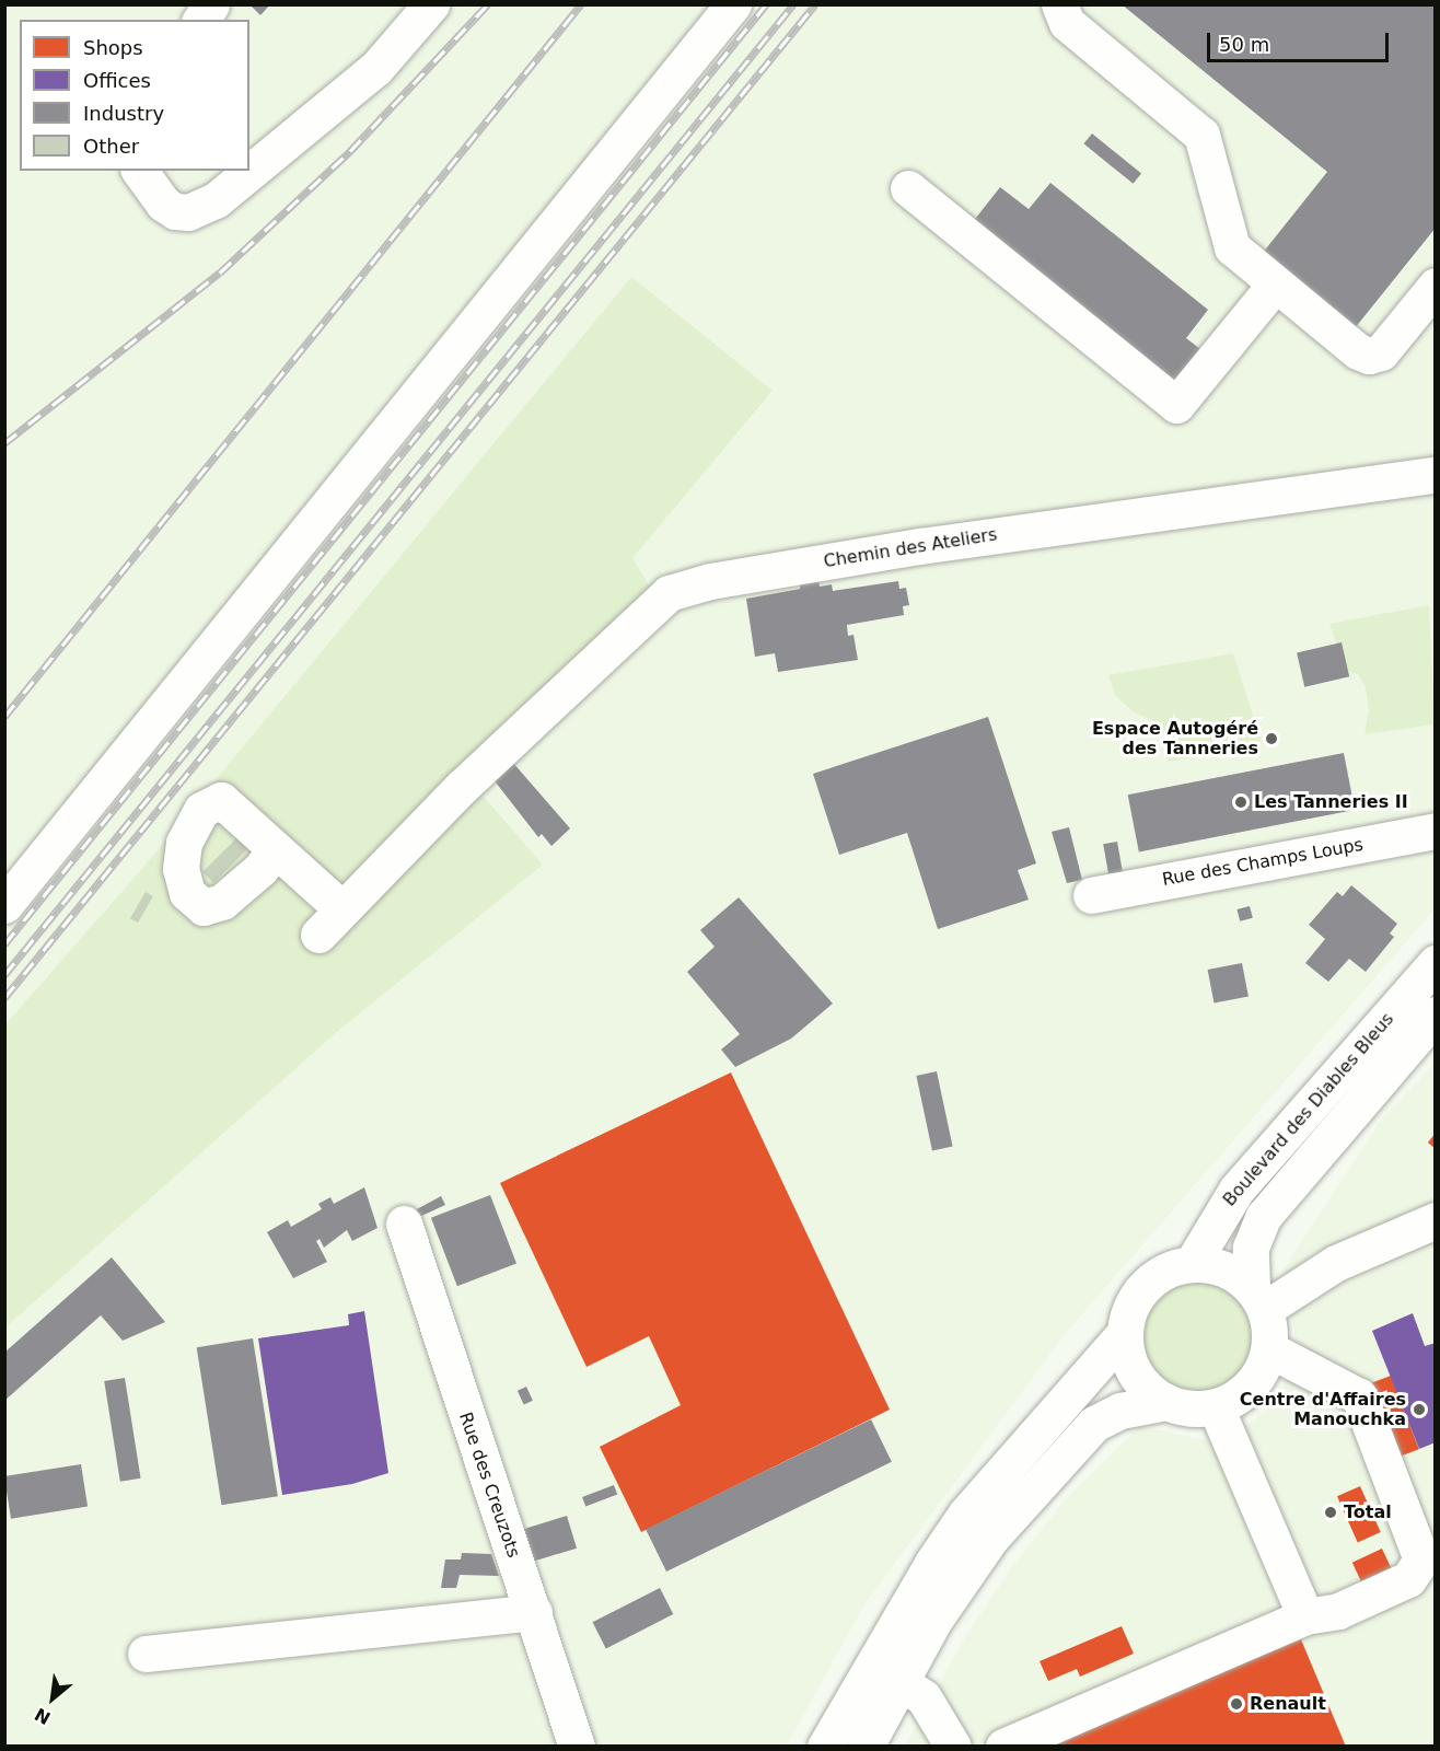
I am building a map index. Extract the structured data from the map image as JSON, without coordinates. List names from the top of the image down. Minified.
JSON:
{"streets":{"street":["Chemin des Ateliers","Rue des Champs Loups","Boulevard des Diables Bleus","Rue des Creuzots"]},"places":["Espace Autogéré des Tanneries","Les Tanneries II","Centre d'Affaires Manouchka","Total","Renault"],"legend":["Shops","Offices","Industry","Other"],"scale_bar":"50 m","north":"bottom left"}
